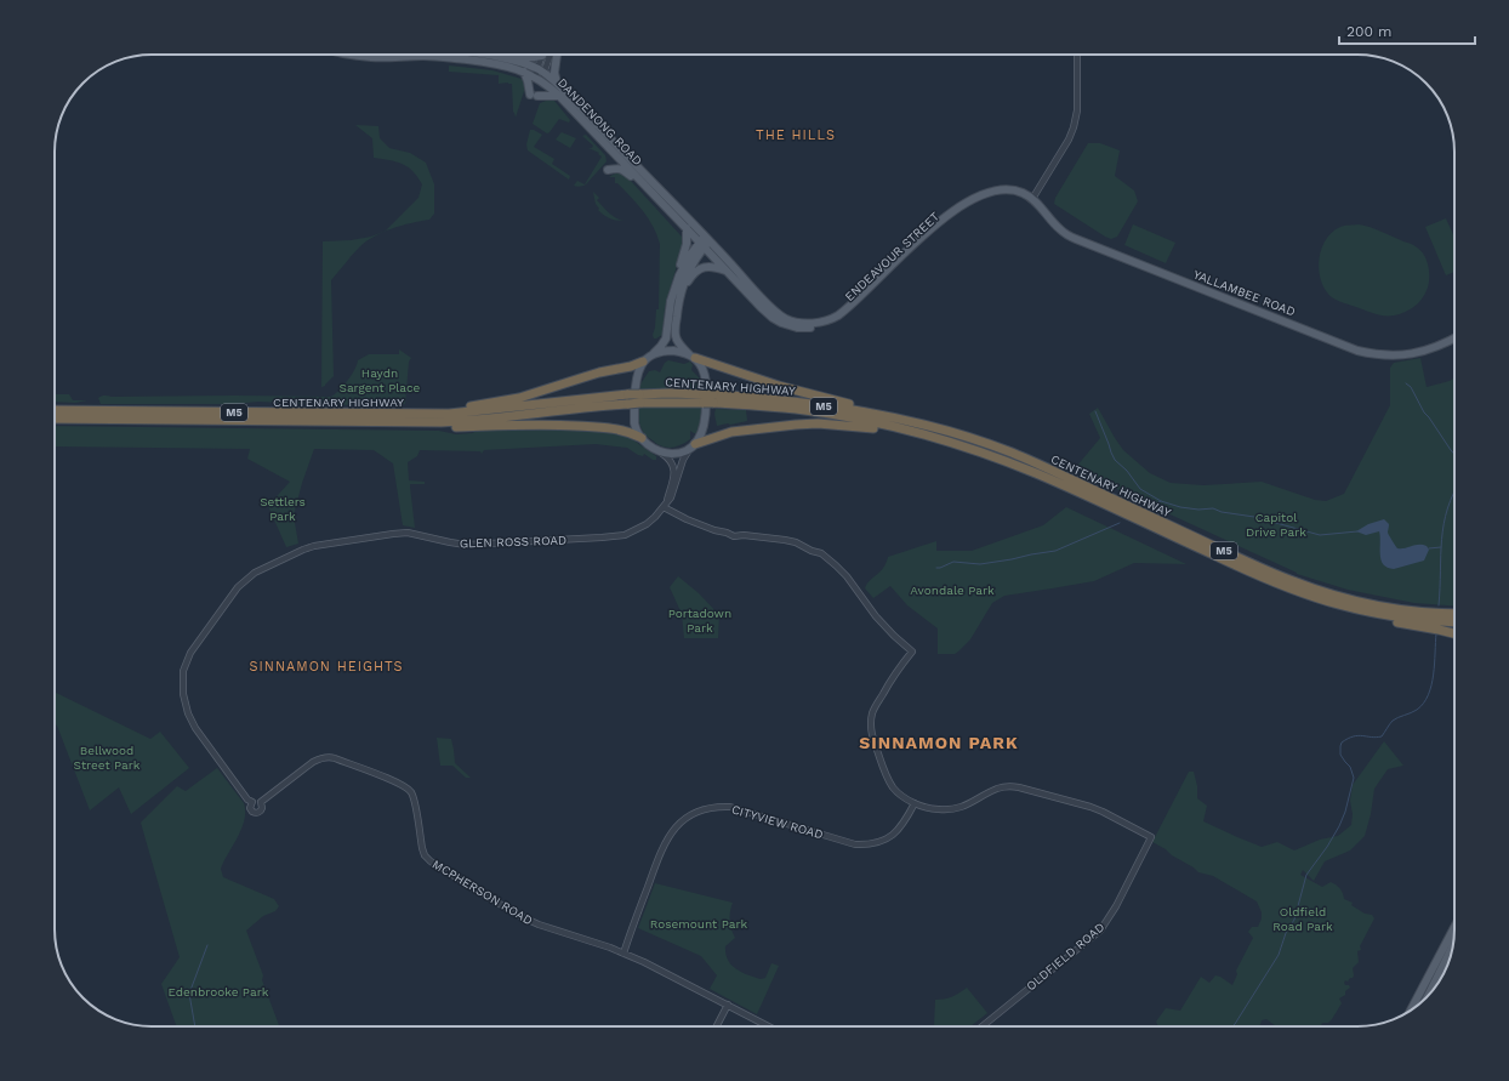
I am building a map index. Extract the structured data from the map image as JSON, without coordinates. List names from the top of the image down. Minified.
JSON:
{"streets":{"highway":["CENTENARY HIGHWAY","M5"],"main road":["DANDENONG ROAD","ENDEAVOUR STREET","YALLAMBEE ROAD"],"street":["GLEN ROSS ROAD","CITYVIEW ROAD","MCPHERSON ROAD","OLDFIELD ROAD"]},"crossings":[["DANDENONG ROAD","ENDEAVOUR STREET"],["ENDEAVOUR STREET","YALLAMBEE ROAD"],["GLEN ROSS ROAD","MCPHERSON ROAD"],["CITYVIEW ROAD","MCPHERSON ROAD"],["CITYVIEW ROAD","OLDFIELD ROAD"]],"districts":["THE HILLS","SINNAMON HEIGHTS","SINNAMON PARK"],"parks":["Haydn Sargent Place","Settlers Park","Capitol Drive Park","Avondale Park","Portadown Park","Bellwood Street Park","Oldfield Road Park","Rosemount Park","Edenbrooke Park"],"scale_bar":"200 m"}
